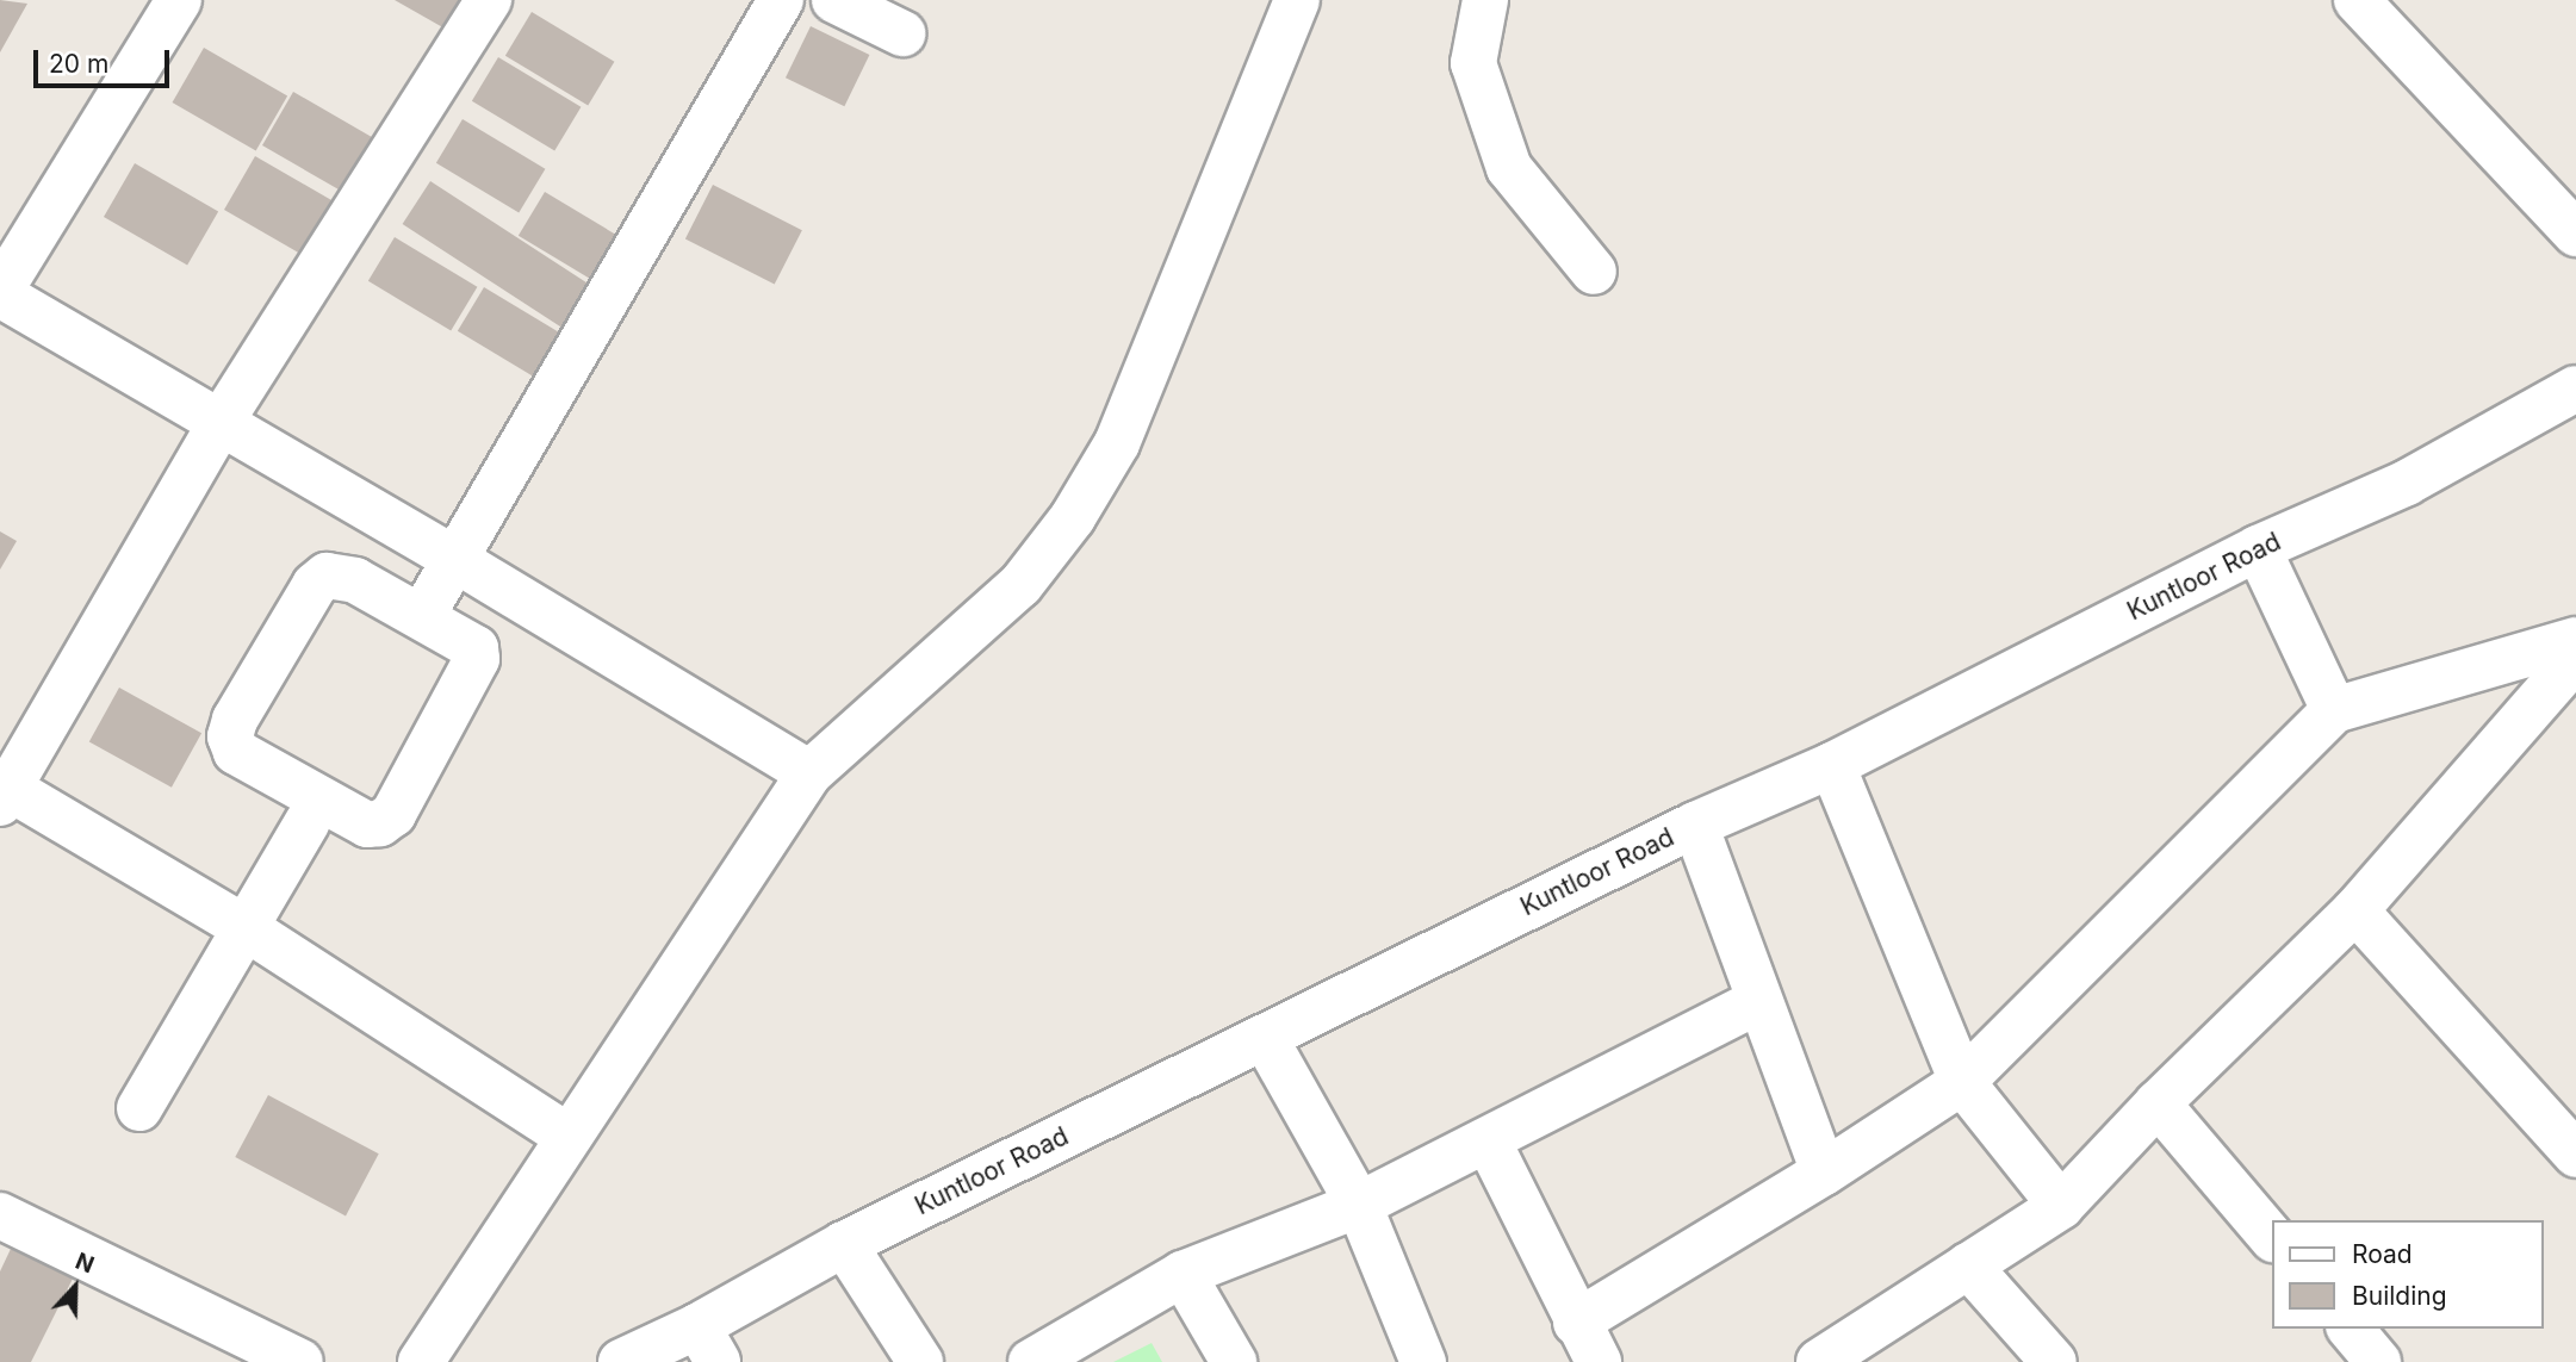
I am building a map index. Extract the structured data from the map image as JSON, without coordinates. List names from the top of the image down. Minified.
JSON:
{"streets":{"street":["Kuntloor Road"]},"legend":["Road","Building"],"scale_bar":"20 m","north":"top"}
